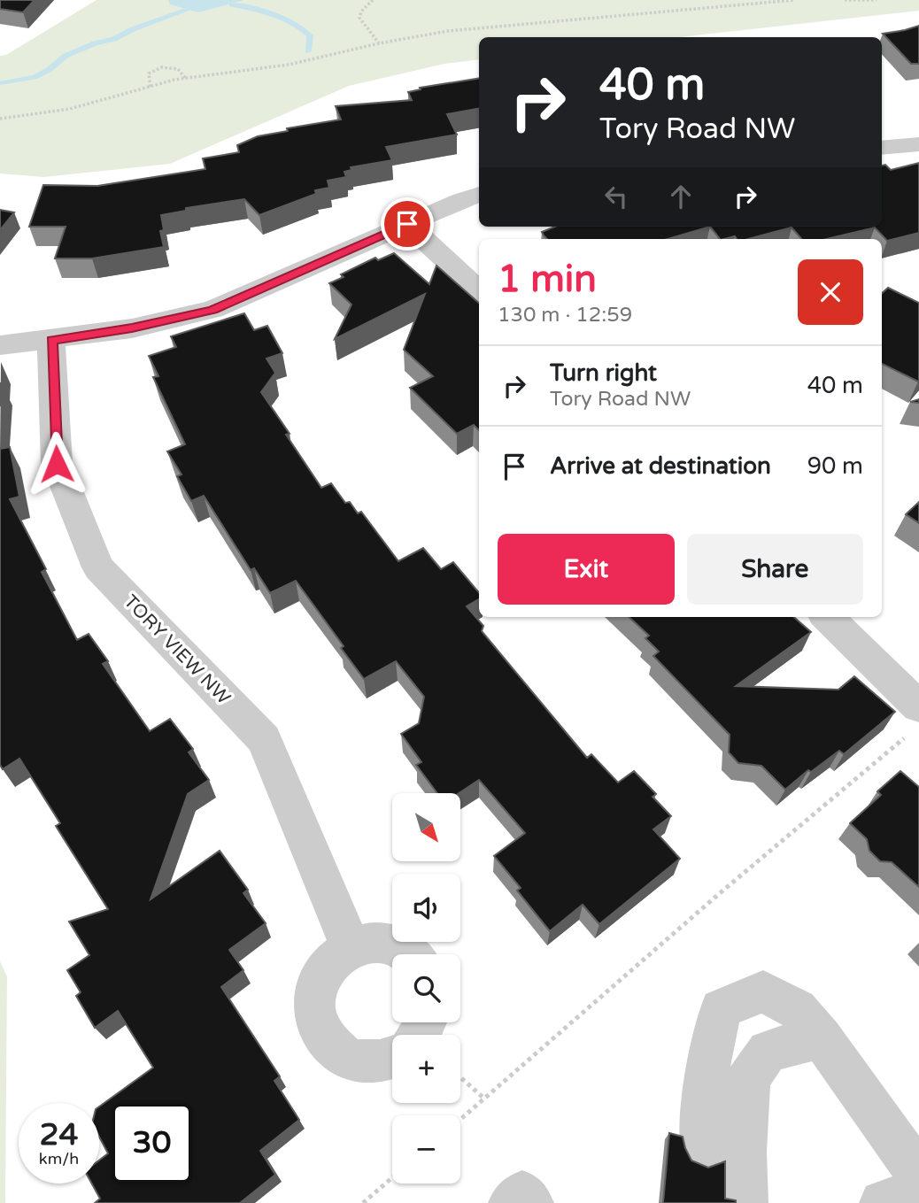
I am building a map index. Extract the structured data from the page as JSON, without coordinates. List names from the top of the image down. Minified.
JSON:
{"streets":{"street":["TORY VIEW NW"]},"north":"bottom right","page":{"turn":["40 m","Tory Road NW"],"heading":["1 min","130 m · 12:59"],"list":[{"name":"Turn right","note":"Tory Road NW","value":"40 m"},{"name":"Arrive at destination","value":"90 m"}],"buttons":["Exit","Share"],"map_buttons":["+","−"],"speed":"24 km/h","limit":"30"}}
